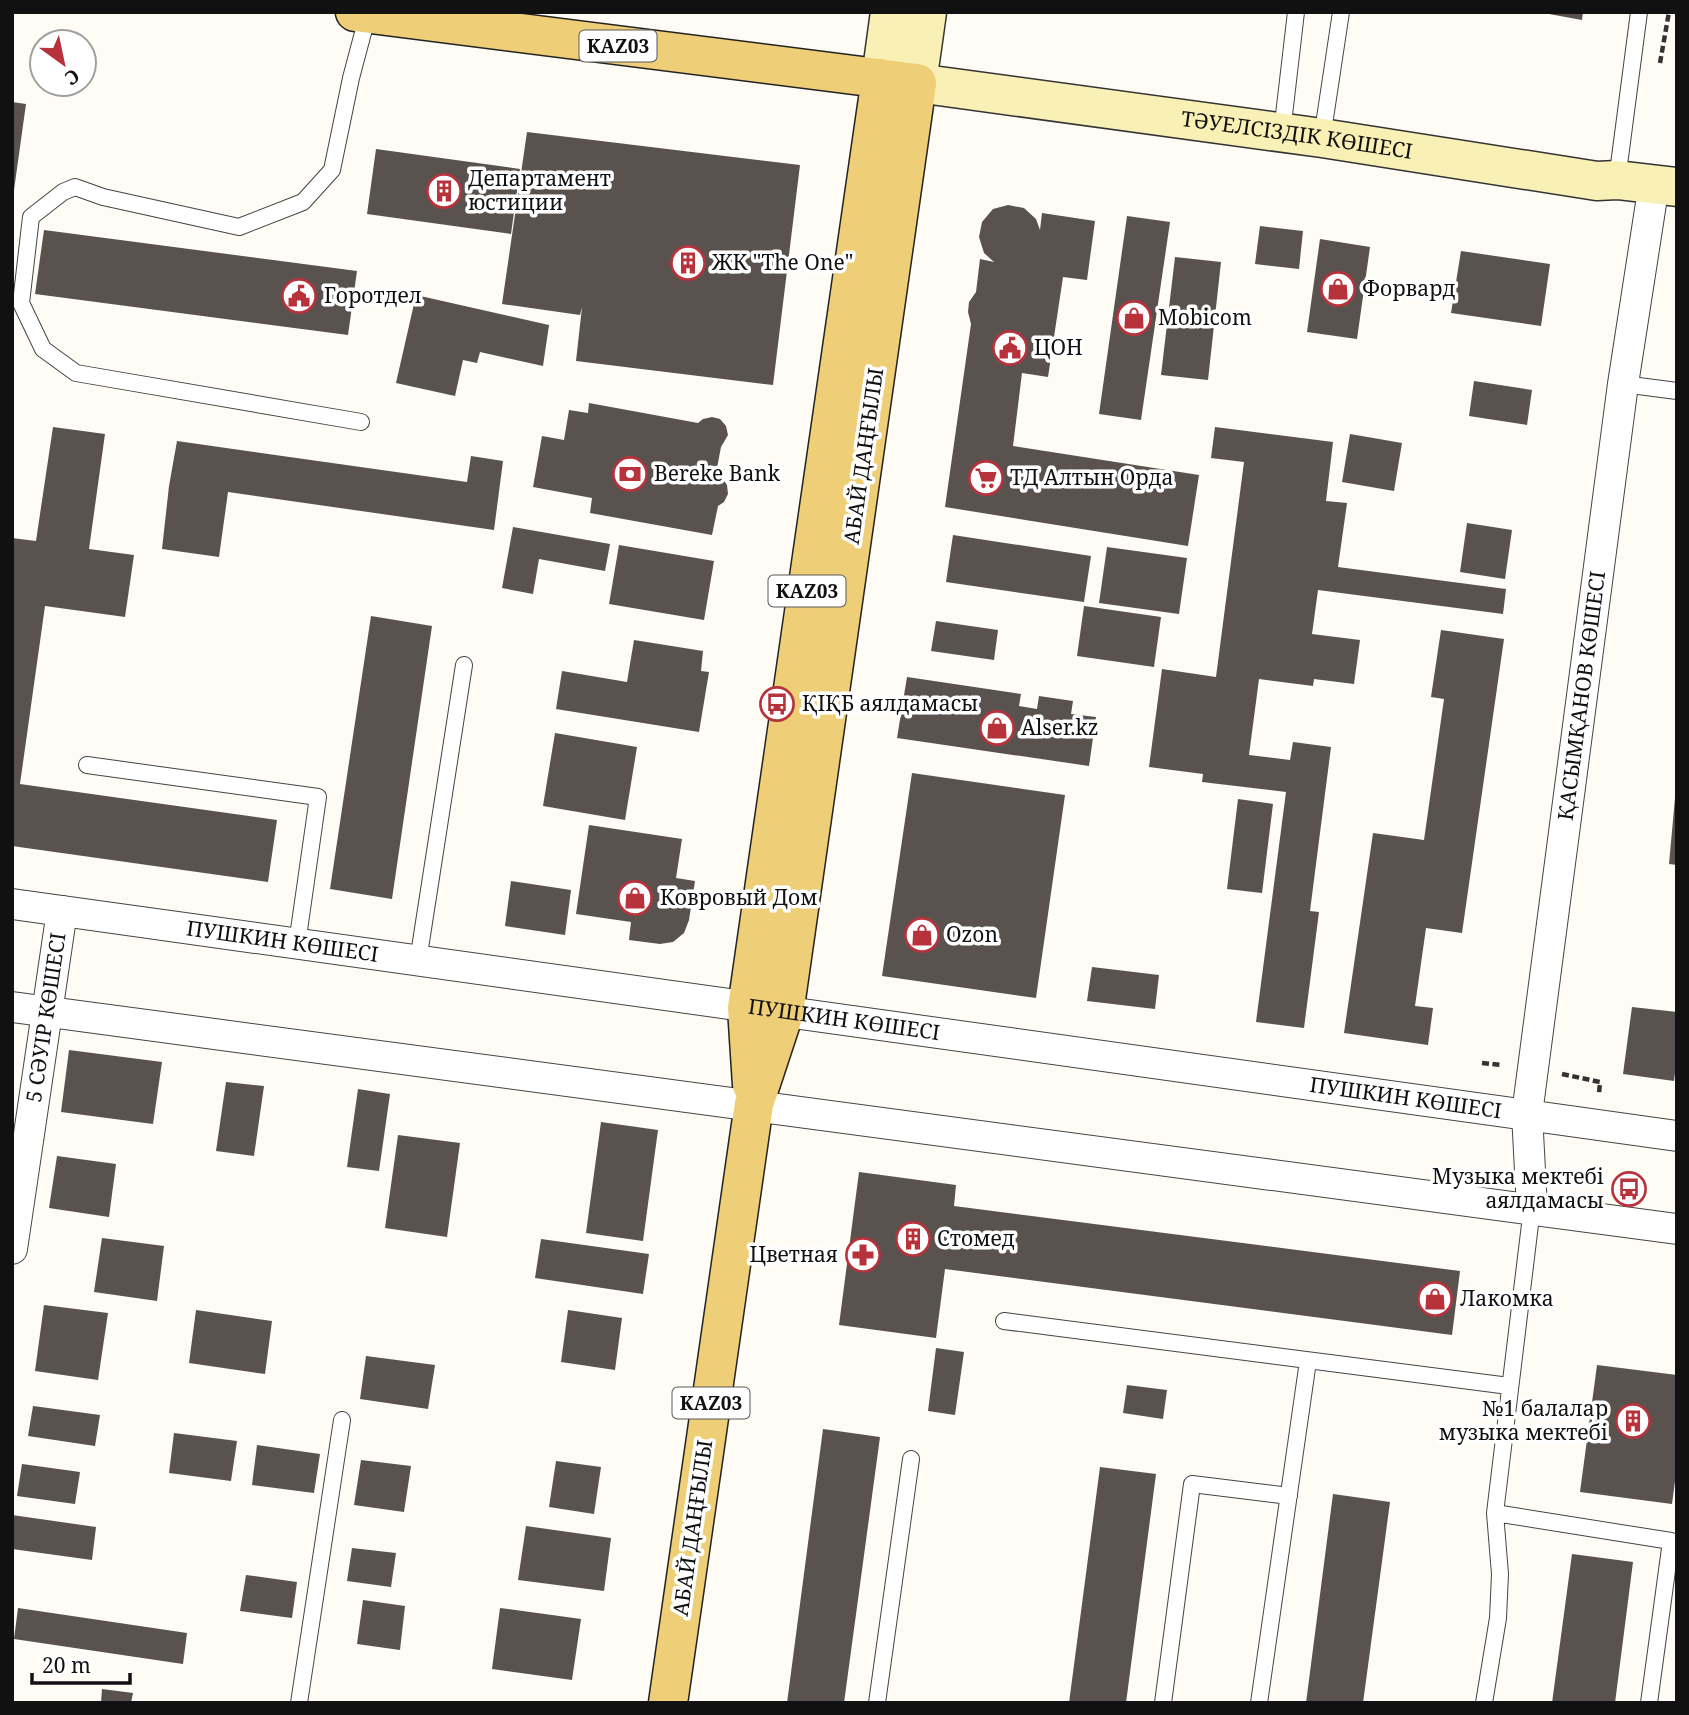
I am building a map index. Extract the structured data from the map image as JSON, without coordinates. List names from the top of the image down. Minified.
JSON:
{"streets":{"main road":["KАZ03","ТӘУЕЛСІЗДІК КӨШЕСІ","АБАЙ ДАҢҒЫЛЫ"],"street":["ҚАСЫМҚАНОВ КӨШЕСІ","ПУШКИН КӨШЕСІ","5 СӘУІР КӨШЕСІ"]},"crossings":[["ТӘУЕЛСІЗДІК КӨШЕСІ","АБАЙ ДАҢҒЫЛЫ"],["ТӘУЕЛСІЗДІК КӨШЕСІ","ҚАСЫМҚАНОВ КӨШЕСІ"],["АБАЙ ДАҢҒЫЛЫ","ПУШКИН КӨШЕСІ"],["ҚАСЫМҚАНОВ КӨШЕСІ","ПУШКИН КӨШЕСІ"],["ПУШКИН КӨШЕСІ","5 СӘУІР КӨШЕСІ"]],"places":{"building":["Департамент юстиции","ЖК \"The One\"","Стомед","№1 балалар музыка мектебі"],"shop":["Форвард","Mobicom","Alser.kz","Ковровый Дом","Ozon","Лакомка"],"public building":["Горотдел","ЦОН"],"bank":["Bereke Bank"],"supermarket":["ТД Алтын Орда"],"bus stop":["ҚІҚБ аялдамасы","Музыка мектебі аялдамасы"],"pharmacy":["Цветная"]},"scale_bar":"20 m","north":"bottom right"}
